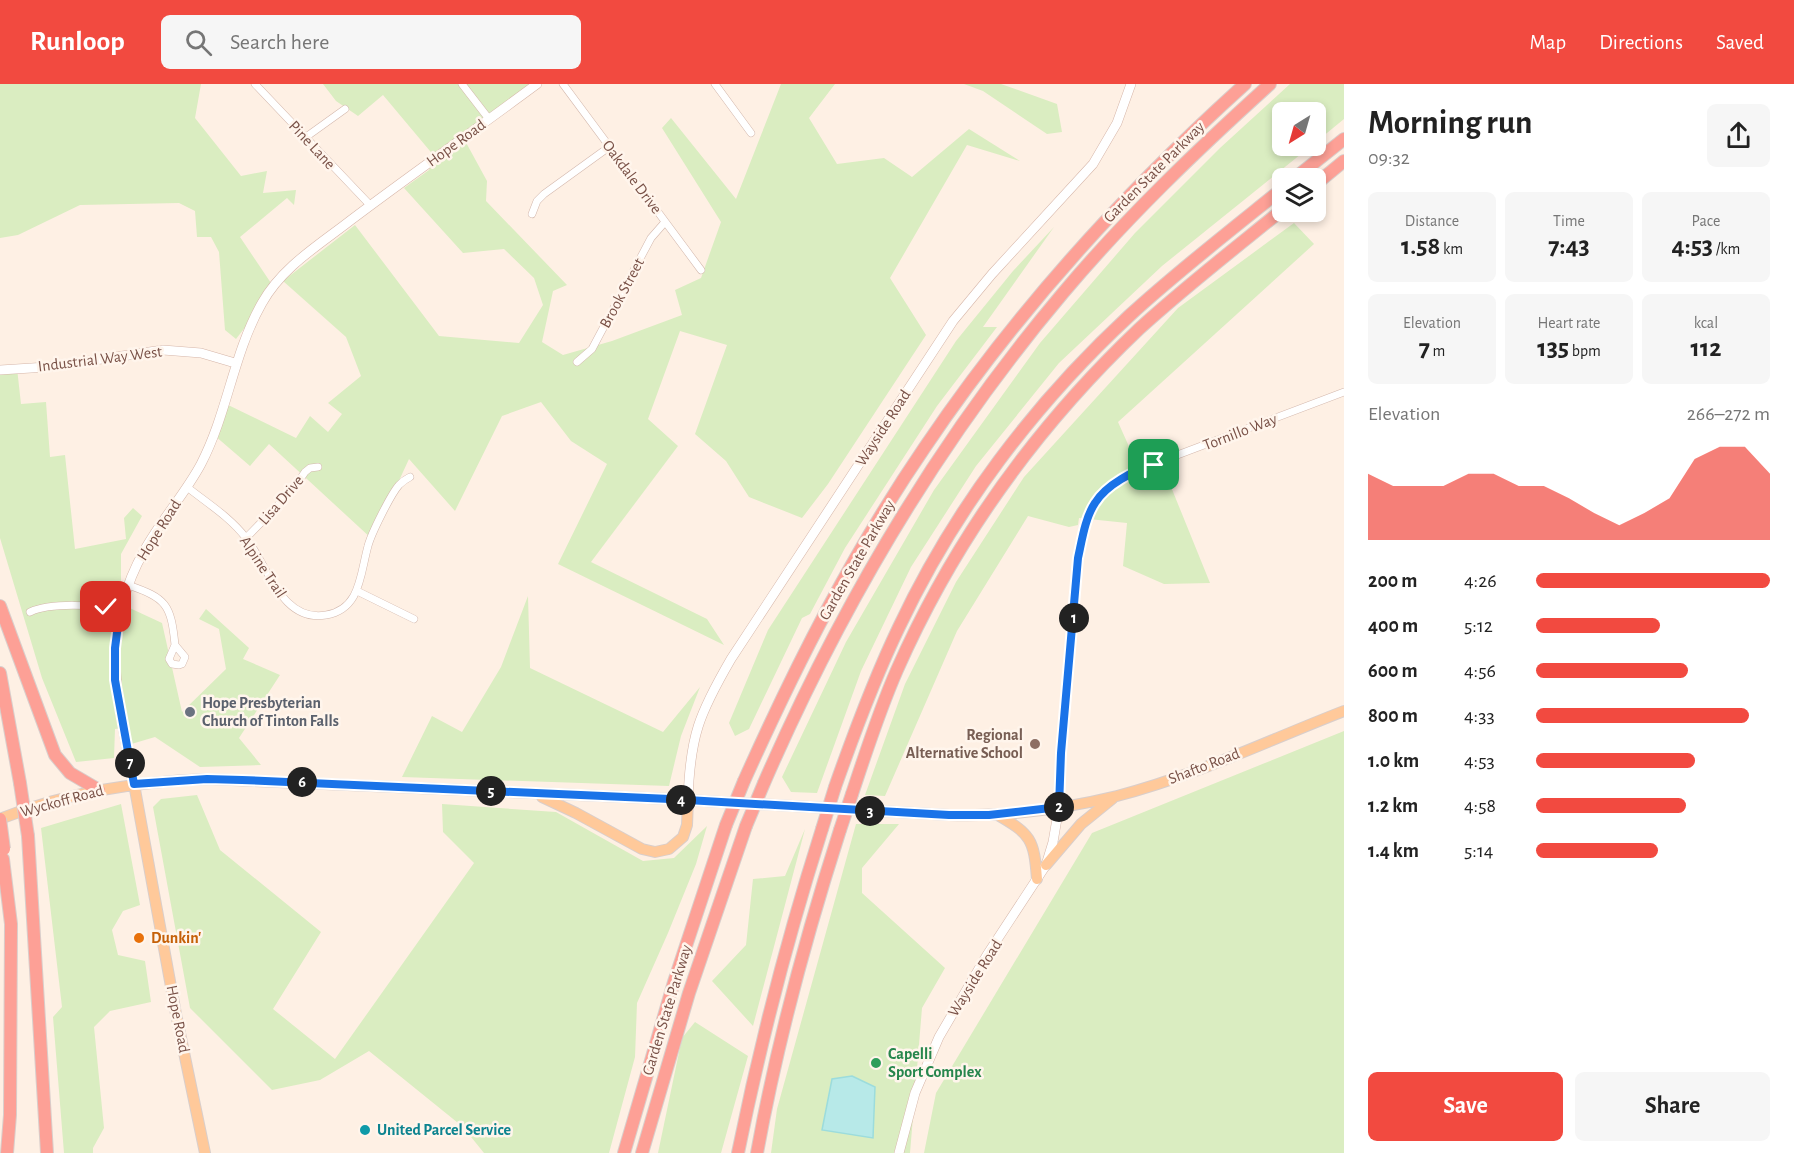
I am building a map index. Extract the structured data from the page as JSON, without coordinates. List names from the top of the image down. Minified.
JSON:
{"streets":{"highway":["Garden State Parkway"],"main road":["Hope Road","Shafto Road","Wyckoff Road"],"street":["Pine Lane","Oakdale Drive","Brook Street","Industrial Way West","Wayside Road","Tornillo Way","Lisa Drive","Alpine Trail"]},"crossings":[["Hope Road","Pine Lane"],["Hope Road","Industrial Way West"],["Hope Road","Alpine Trail"],["Hope Road","Wyckoff Road"],["Garden State Parkway","Wyckoff Road"],["Oakdale Drive","Brook Street"],["Wayside Road","Tornillo Way"],["Wayside Road","Shafto Road"],["Wayside Road","Wyckoff Road"],["Tornillo Way","Shafto Road"],["Tornillo Way","Wyckoff Road"],["Lisa Drive","Alpine Trail"],["Shafto Road","Wyckoff Road"]],"places":["Hope Presbyterian Church of Tinton Falls","Regional Alternative School","Dunkin'","Capelli Sport Complex","United Parcel Service"],"north":"bottom left","page":{"header":"Runloop","search":"Search here","nav":["Map","Directions","Saved"],"heading":["Morning run","09:32"],"stats":[["Distance","1.58 km"],["Time","7:43"],["Pace","4:53 /km"],["Elevation","7 m"],["Heart rate","135 bpm"],["kcal","112"]],"chart":["Elevation","266–272 m"],"list":[{"name":"200 m","note":"4:26"},{"name":"400 m","note":"5:12"},{"name":"600 m","note":"4:56"},{"name":"800 m","note":"4:33"},{"name":"1.0 km","note":"4:53"},{"name":"1.2 km","note":"4:58"},{"name":"1.4 km","note":"5:14"}],"pins":["1","7","6","5","4","2","3"],"buttons":["Save","Share"]}}
